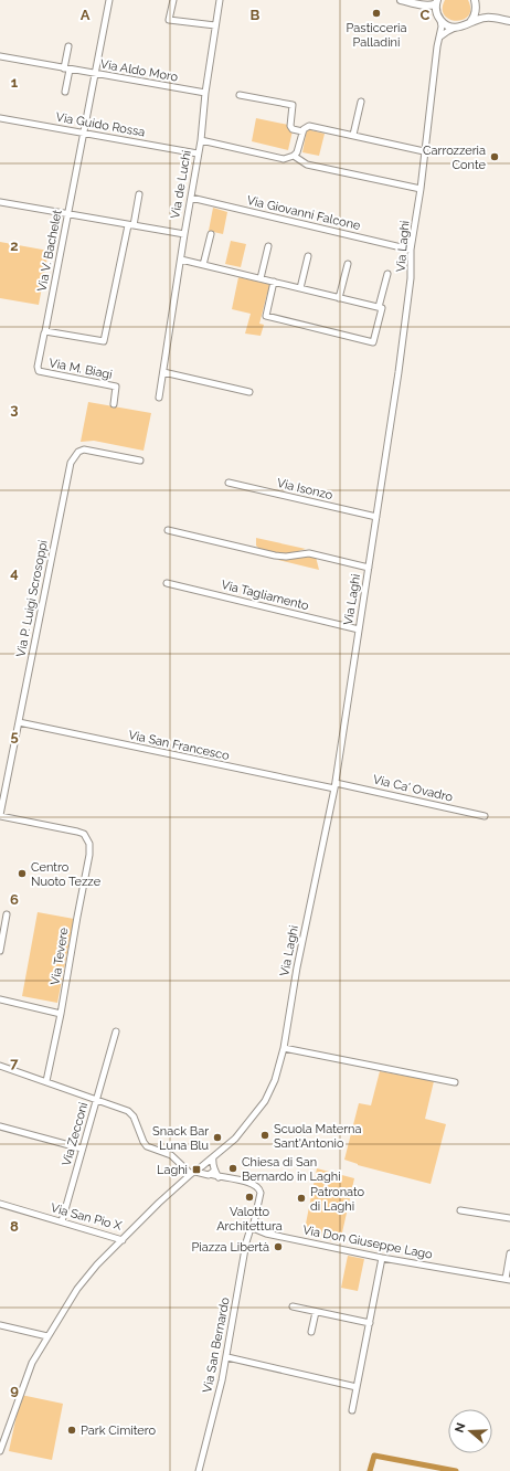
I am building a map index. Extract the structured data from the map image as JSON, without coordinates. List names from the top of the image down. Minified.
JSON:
{"streets":{"street":["Via Aldo Moro","Via Guido Rossa","Via de Luchi","Via Giovanni Falcone","Via Laghi","Via V. Bachelet","Via M. Biagi","Via Isonzo","Via Tagliamento","Via P. Luigi Scrosoppi","Via San Francesco","Via Ca' Ovadro","Via Tevere","Via Zecconi","Via San Pio X","Via Don Giuseppe Lago","Via San Bernardo"]},"crossings":[["Via Aldo Moro","Via de Luchi"],["Via Aldo Moro","Via V. Bachelet"],["Via Guido Rossa","Via de Luchi"],["Via Guido Rossa","Via V. Bachelet"],["Via de Luchi","Via Giovanni Falcone"],["Via Giovanni Falcone","Via Laghi"],["Via Laghi","Via Isonzo"],["Via Laghi","Via Tagliamento"],["Via Laghi","Via San Francesco"],["Via Laghi","Via Ca' Ovadro"],["Via Laghi","Via San Pio X"],["Via V. Bachelet","Via M. Biagi"],["Via P. Luigi Scrosoppi","Via San Francesco"],["Via P. Luigi Scrosoppi","Via Tevere"],["Via San Francesco","Via Ca' Ovadro"],["Via Zecconi","Via San Pio X"],["Via Don Giuseppe Lago","Via San Bernardo"]],"places":{"other":["Pasticceria Palladini","Carrozzeria Conte","Centro Nuoto Tezze","Scuola Materna Sant'Antonio","Snack Bar Luna Blu","Chiesa di San Bernardo in Laghi","Valotto Architettura","Patronato di Laghi","Piazza Libertà","Park Cimitero"],"transit":["Laghi"]},"north":"left","grid":{"columns":["A","B","C"],"rows":["1","2","3","4","5","6","7","8","9"]}}
